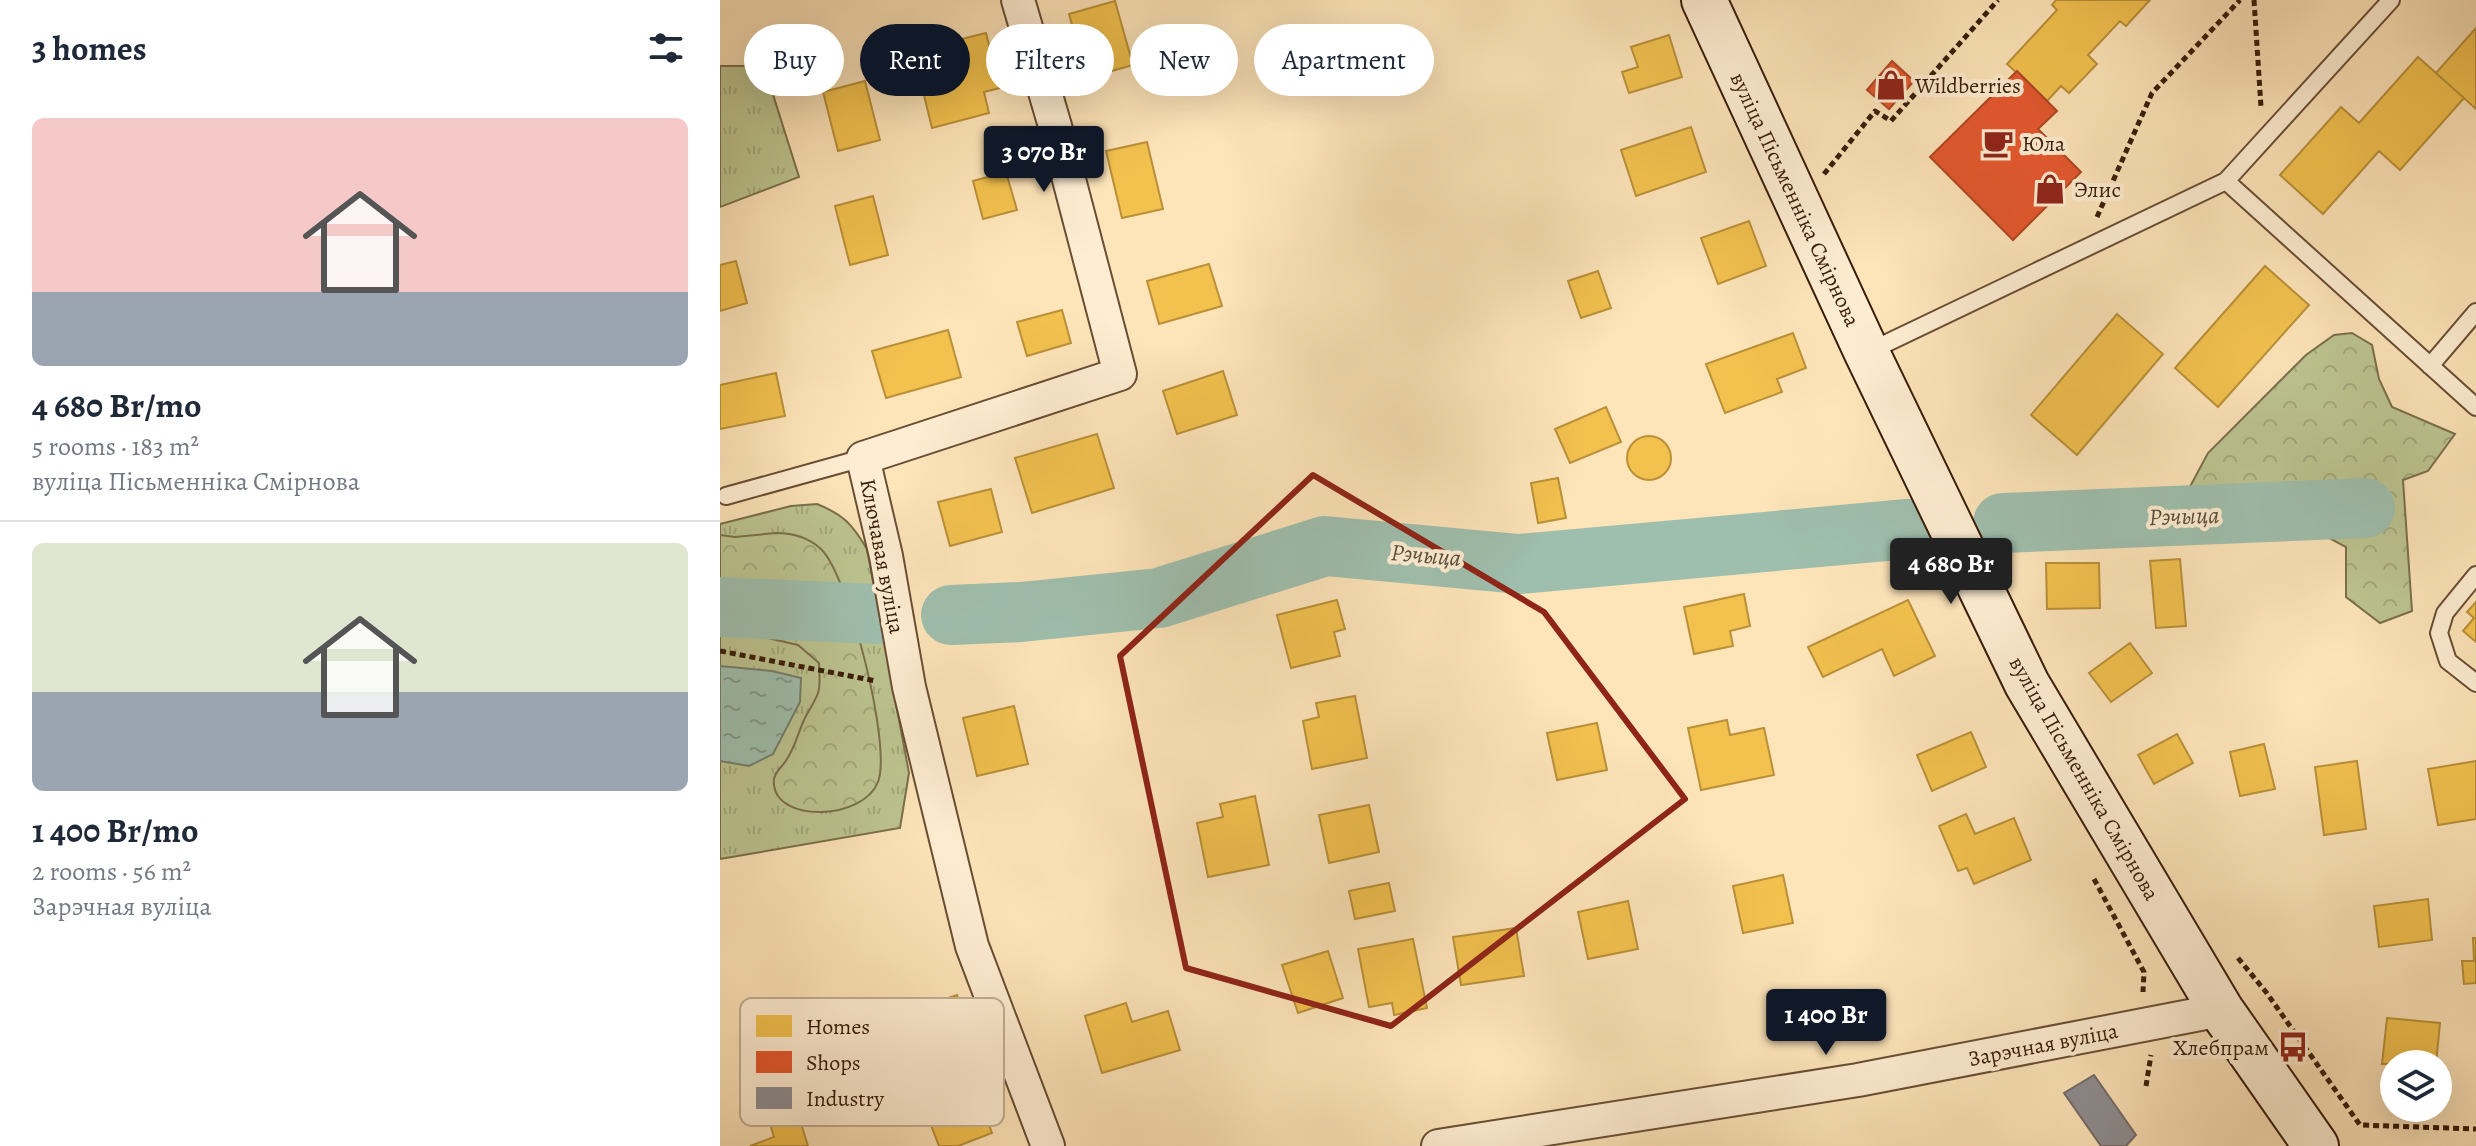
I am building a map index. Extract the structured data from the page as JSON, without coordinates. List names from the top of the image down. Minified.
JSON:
{"streets":{"main road":["вуліца Пісьменніка Смірнова"],"street":["Ключавая вуліца","Зарэчная вуліца"]},"crossings":[["вуліца Пісьменніка Смірнова","Зарэчная вуліца"]],"water":["Рэчыца"],"places":{"shop":["Wildberries","Элис"],"cafe":["Юла"],"bus stop":["Хлебпрам"]},"legend":["Homes","Shops","Industry"],"page":{"heading":"3 homes","chip":["Buy","Rent","Filters","New","Apartment"],"list":[{"name":"4 680 Br/mo","note":"5 rooms · 183 m² · вуліца Пісьменніка Смірнова"},{"name":"1 400 Br/mo","note":"2 rooms · 56 m² · Зарэчная вуліца"}],"price":["3 070 Br","4 680 Br","1 400 Br"]}}
